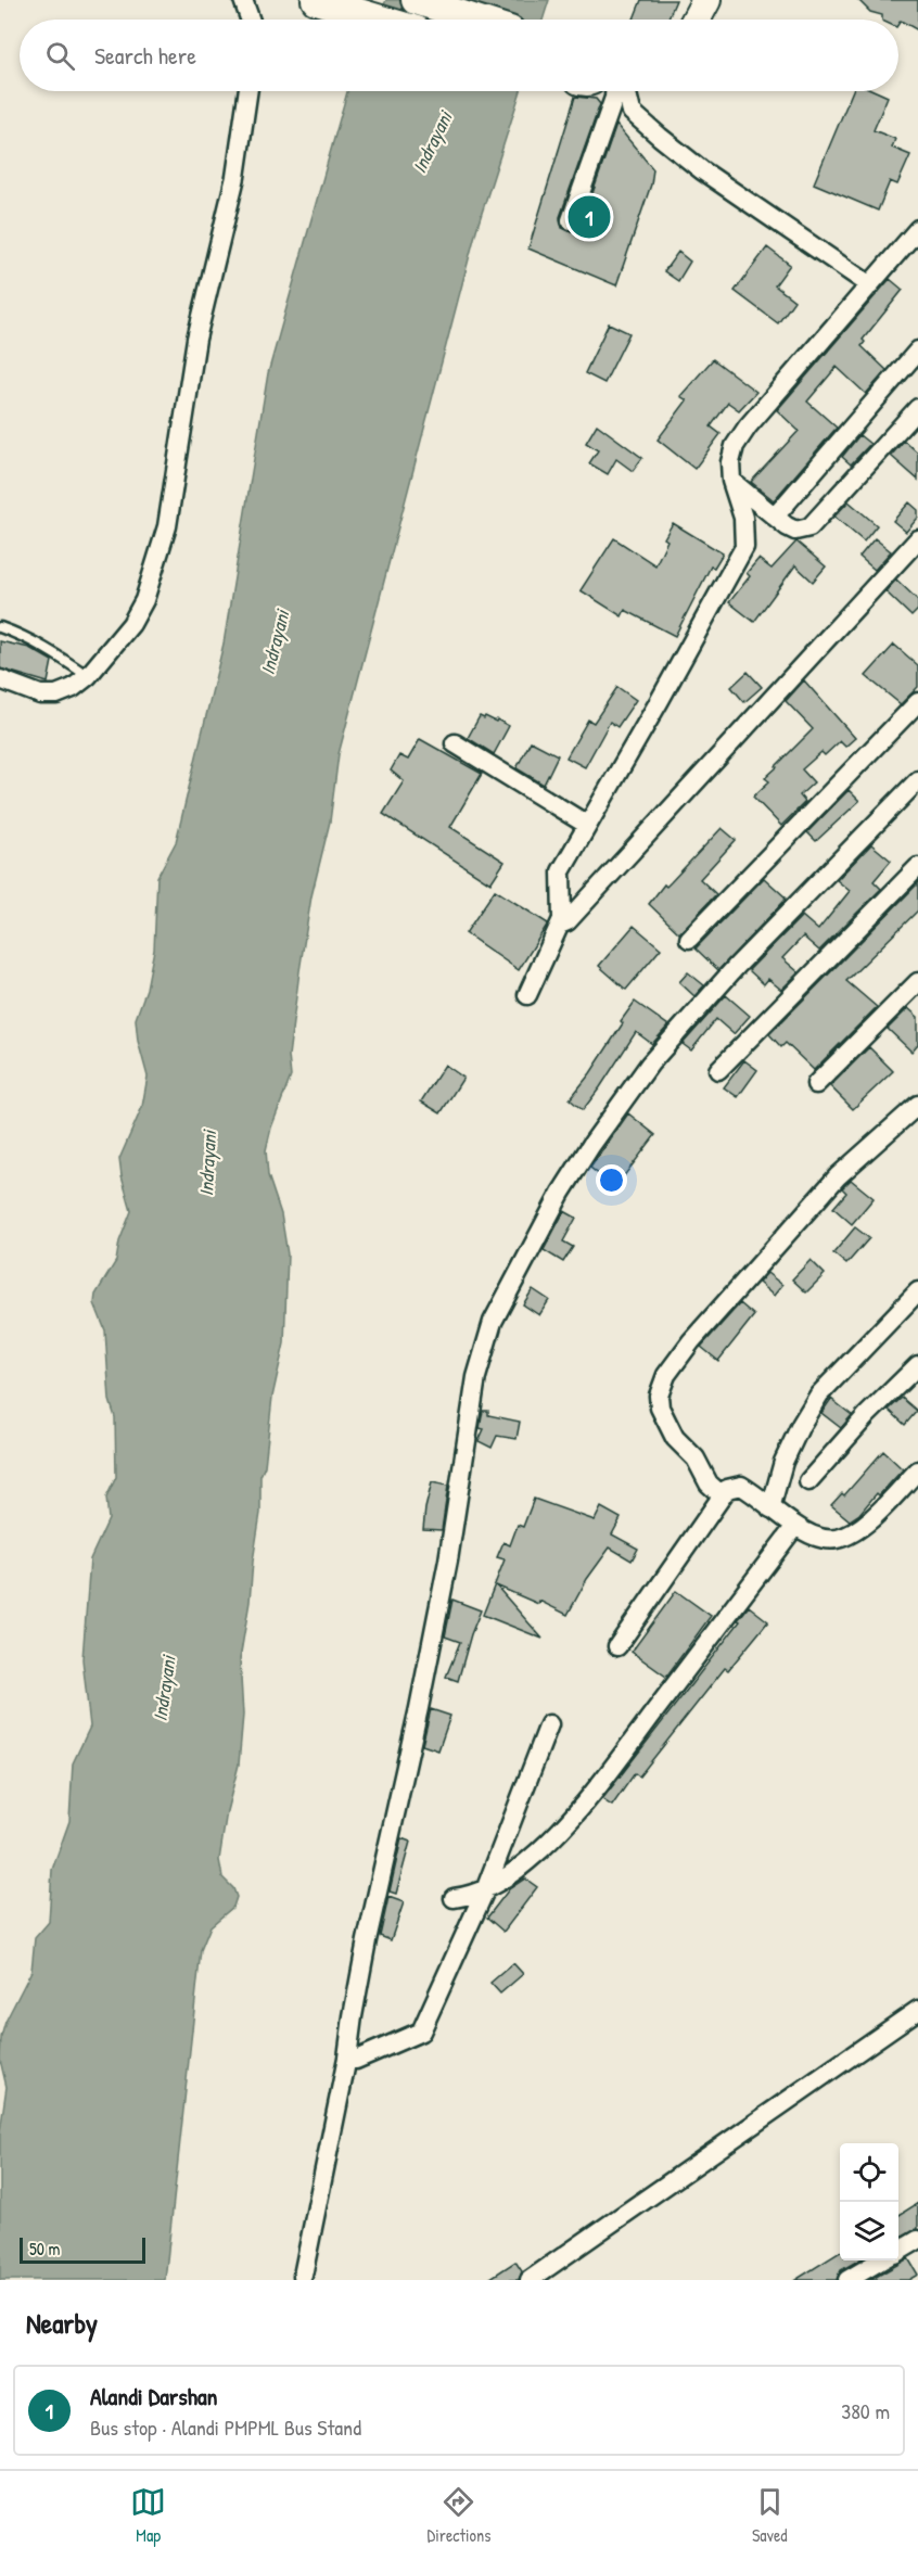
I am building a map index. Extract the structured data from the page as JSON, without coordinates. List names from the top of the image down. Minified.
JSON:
{"water":["Indrayani"],"scale_bar":"50 m","page":{"search":"Search here","pins":"1","scale":"50 m","heading":"Nearby","list":[{"mark":"1","name":"Alandi Darshan","note":"Bus stop · Alandi PMPML Bus Stand","value":"380 m"}],"nav":["Map","Directions","Saved"]}}
